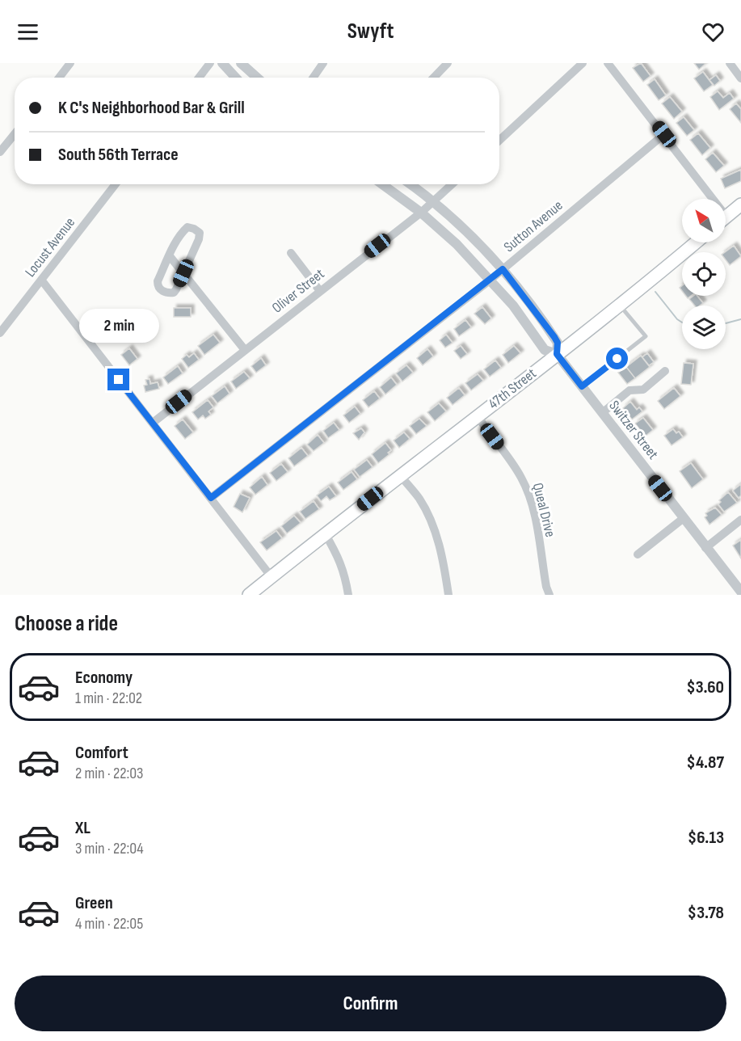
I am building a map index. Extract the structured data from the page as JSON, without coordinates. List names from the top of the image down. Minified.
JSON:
{"streets":{"main road":["47th Street"],"street":["Sutton Avenue","Locust Avenue","Oliver Street","Switzer Street","Queal Drive"]},"crossings":[["47th Street","Switzer Street"],["47th Street","Queal Drive"]],"north":"top left","page":{"header":"Swyft","banner":["K C's Neighborhood Bar & Grill","South 56th Terrace"],"bubble":"2 min","heading":"Choose a ride","list":[{"name":"Economy","note":"1 min · 22:02","value":"$3.60"},{"name":"Comfort","note":"2 min · 22:03","value":"$4.87"},{"name":"XL","note":"3 min · 22:04","value":"$6.13"},{"name":"Green","note":"4 min · 22:05","value":"$3.78"}],"buttons":"Confirm"}}
